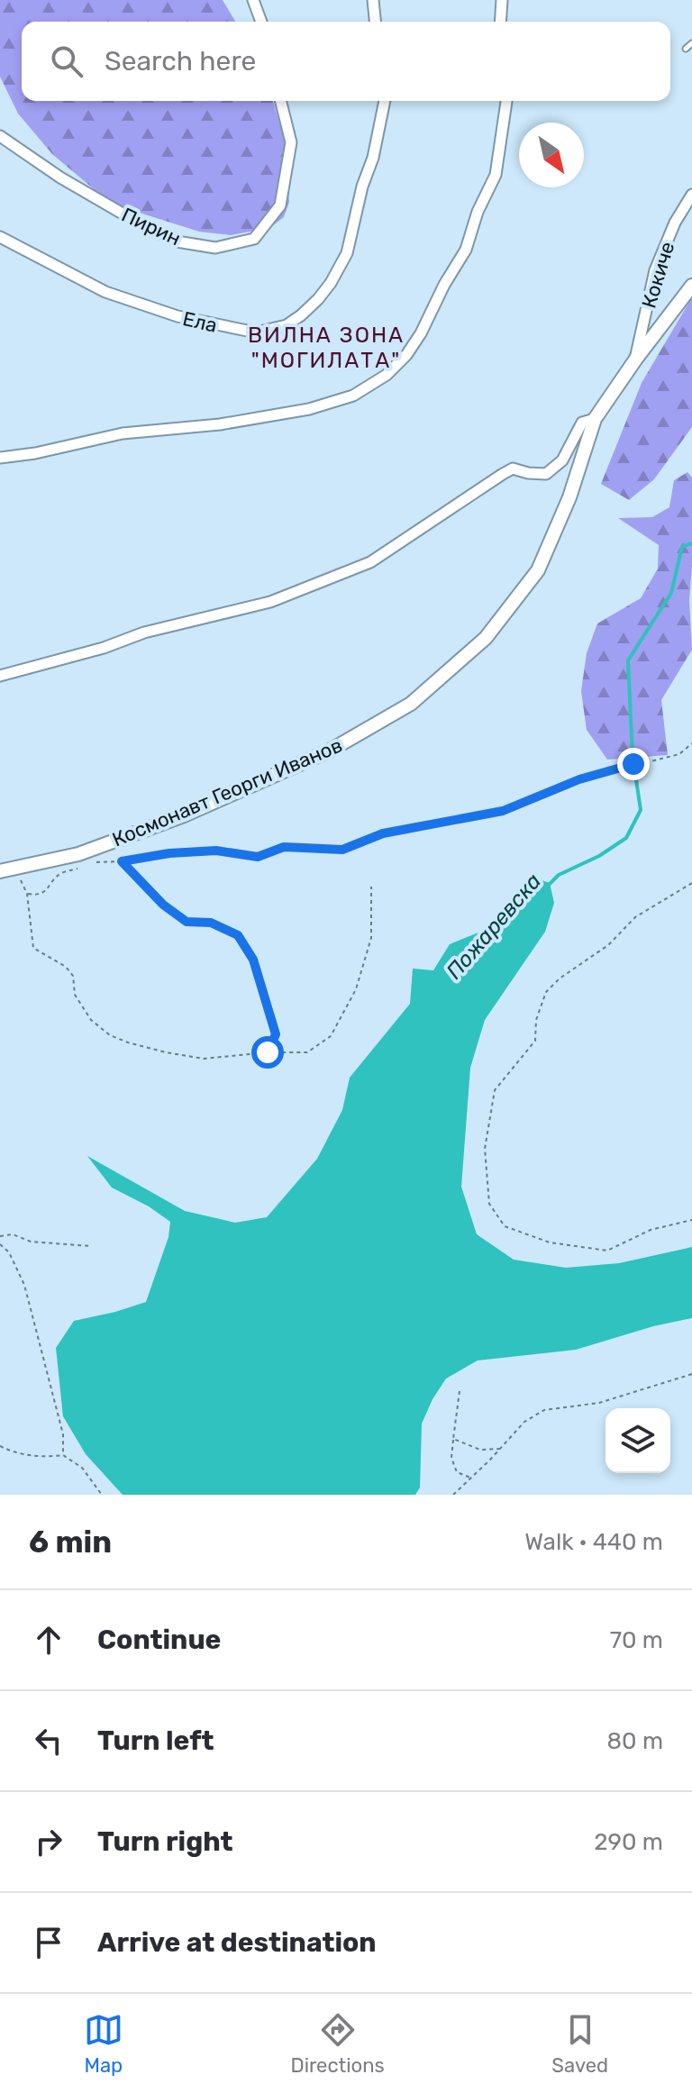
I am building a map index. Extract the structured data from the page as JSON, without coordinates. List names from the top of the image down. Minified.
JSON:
{"streets":{"street":["Пирин","Кокиче","Ела","Космонавт Георги Иванов"]},"crossings":[["Кокиче","Космонавт Георги Иванов"]],"districts":["ВИЛНА ЗОНА \"МОГИЛАТА\""],"water":["Пожаревска"],"north":"bottom right","page":{"search":"Search here","heading":["6 min","Walk · 440 m"],"list":[["Continue","70 m"],["Turn left","80 m"],["Turn right","290 m"],"Arrive at destination"],"nav":["Map","Directions","Saved"]}}
